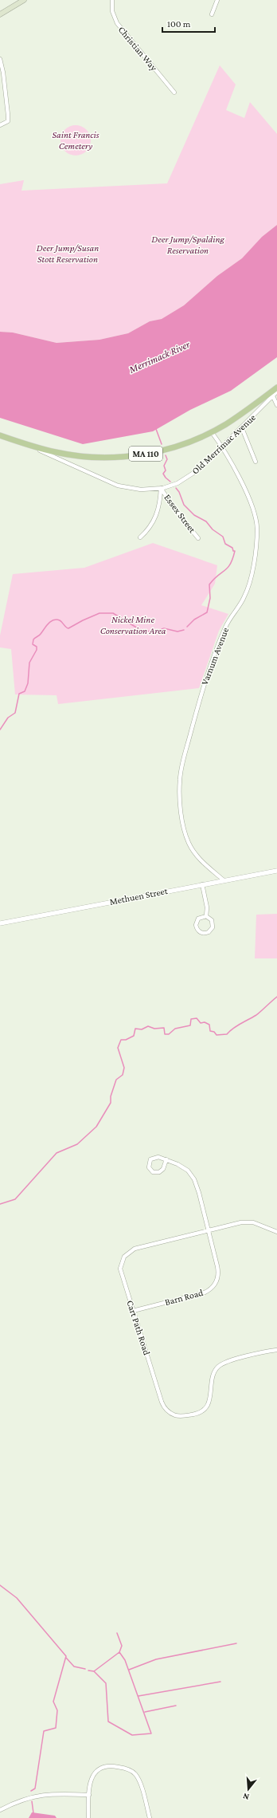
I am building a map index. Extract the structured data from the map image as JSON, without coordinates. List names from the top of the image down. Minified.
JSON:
{"streets":{"main road":["MA 110"],"street":["Christian Way","Old Merrimac Avenue","Essex Street","Varnum Avenue","Methuen Street","Barn Road","Cart Path Road"]},"crossings":[["Old Merrimac Avenue","MA 110"],["Old Merrimac Avenue","Essex Street"],["Old Merrimac Avenue","Varnum Avenue"],["MA 110","Varnum Avenue"],["Varnum Avenue","Methuen Street"],["Barn Road","Cart Path Road"]],"water":["Merrimack River"],"parks":["Saint Francis Cemetery","Deer Jump/Spalding Reservation","Deer Jump/Susan Stott Reservation","Nickel Mine Conservation Area"],"scale_bar":"100 m","north":"bottom"}
